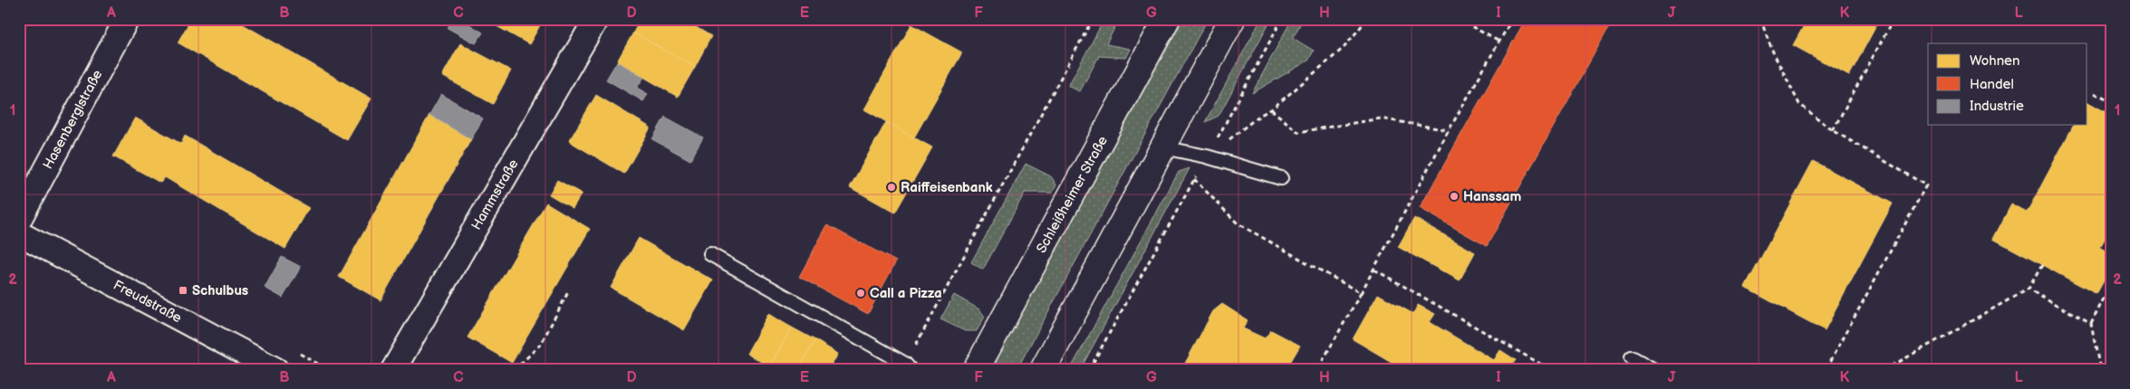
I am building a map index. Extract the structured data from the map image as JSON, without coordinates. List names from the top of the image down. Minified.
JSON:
{"streets":{"main road":["Schleißheimer Straße"],"street":["Hasenberglstraße","Hammstraße","Freudstraße"]},"places":{"other":["Raiffeisenbank","Hanssam","Call a Pizza"],"transit":["Schulbus"]},"legend":["Wohnen","Handel","Industrie"],"grid":{"columns":["A","B","C","D","E","F","G","H","I","J","K","L"],"rows":["1","2"]}}
